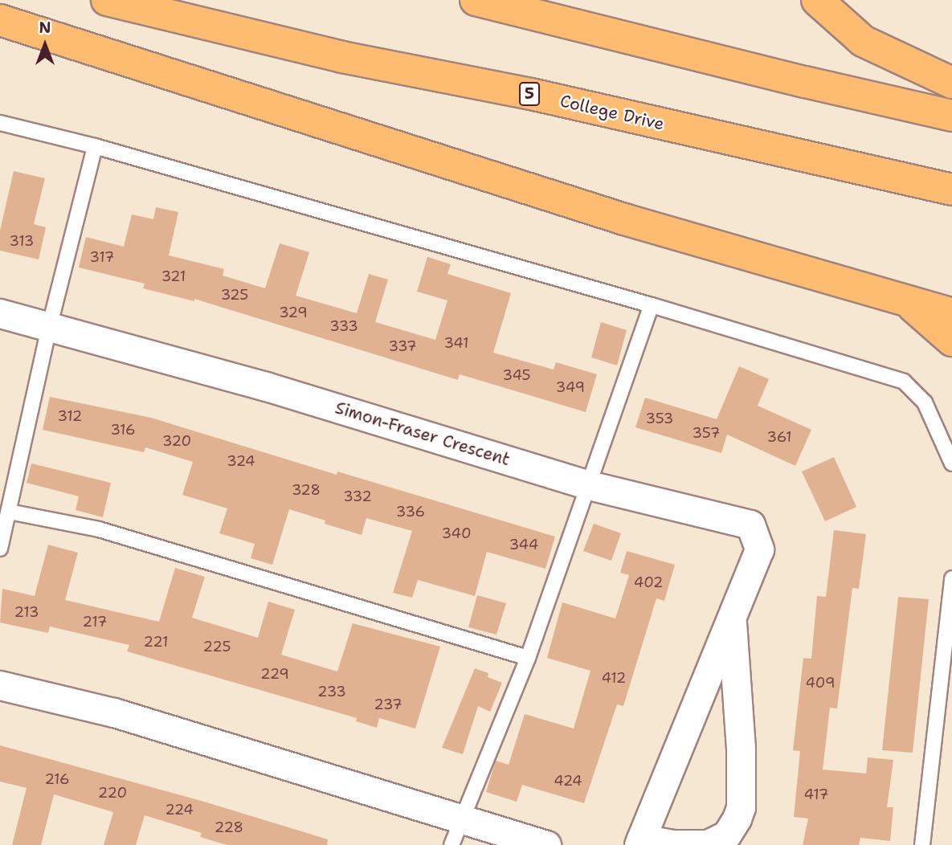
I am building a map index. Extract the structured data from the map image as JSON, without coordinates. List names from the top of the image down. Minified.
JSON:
{"streets":{"highway":["5","College Drive"],"street":["Simon-Fraser Crescent"]},"house_numbers":["313","317","321","325","329","333","341","337","345","349","312","353","316","357","361","320","324","328","332","336","340","344","402","213","217","221","225","229","412","409","233","237","216","424","220","417","224","228"],"north":"top"}
